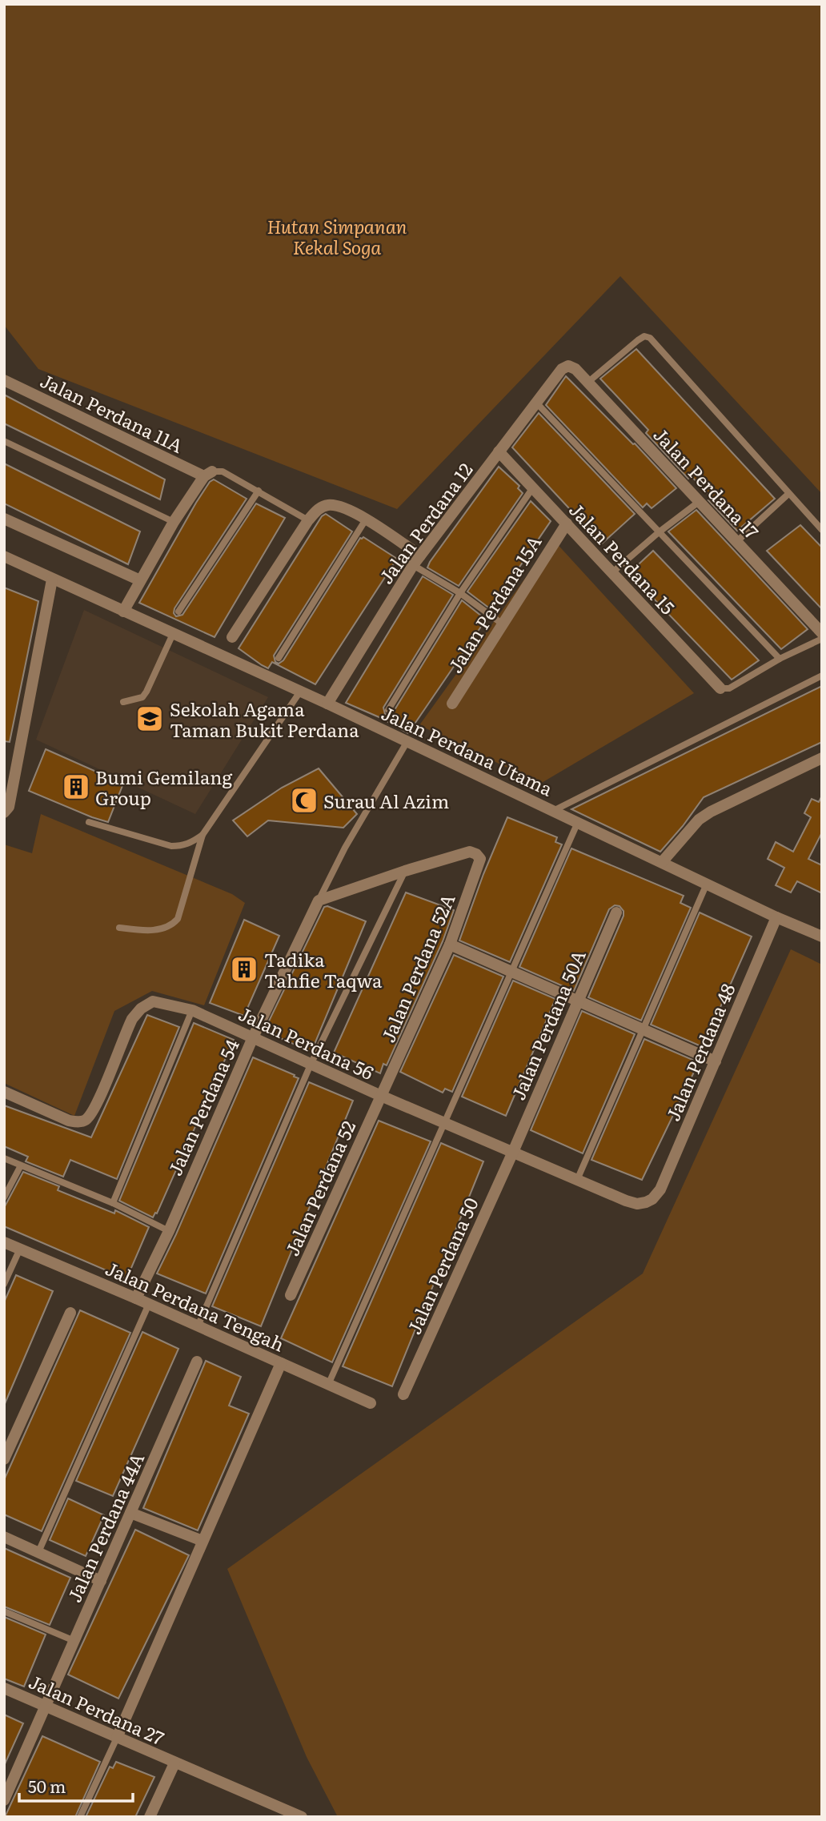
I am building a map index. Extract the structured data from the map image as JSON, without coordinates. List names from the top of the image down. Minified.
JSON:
{"streets":{"street":["Jalan Perdana 11A","Jalan Perdana 17","Jalan Perdana 12","Jalan Perdana 15","Jalan Perdana 15A","Jalan Perdana Utama","Jalan Perdana 52A","Jalan Perdana 50A","Jalan Perdana 56","Jalan Perdana 48","Jalan Perdana 54","Jalan Perdana 52","Jalan Perdana 50","Jalan Perdana Tengah","Jalan Perdana 44A","Jalan Perdana 27"]},"crossings":[["Jalan Perdana 17","Jalan Perdana 12"],["Jalan Perdana 12","Jalan Perdana 15"],["Jalan Perdana 12","Jalan Perdana Utama"],["Jalan Perdana 15","Jalan Perdana 15A"],["Jalan Perdana Utama","Jalan Perdana 48"],["Jalan Perdana 52A","Jalan Perdana 56"],["Jalan Perdana 52A","Jalan Perdana 52"],["Jalan Perdana 50A","Jalan Perdana 56"],["Jalan Perdana 50A","Jalan Perdana 50"],["Jalan Perdana 56","Jalan Perdana 48"],["Jalan Perdana 56","Jalan Perdana 54"],["Jalan Perdana 56","Jalan Perdana 52"],["Jalan Perdana 56","Jalan Perdana 50"],["Jalan Perdana 54","Jalan Perdana Tengah"],["Jalan Perdana 44A","Jalan Perdana 27"]],"parks":["Hutan Simpanan Kekal Soga"],"places":{"school or university":["Sekolah Agama Taman Bukit Perdana"],"building":["Bumi Gemilang Group","Tadika Tahfie Taqwa"],"mosque":["Surau Al Azim"]},"scale_bar":"50 m"}
